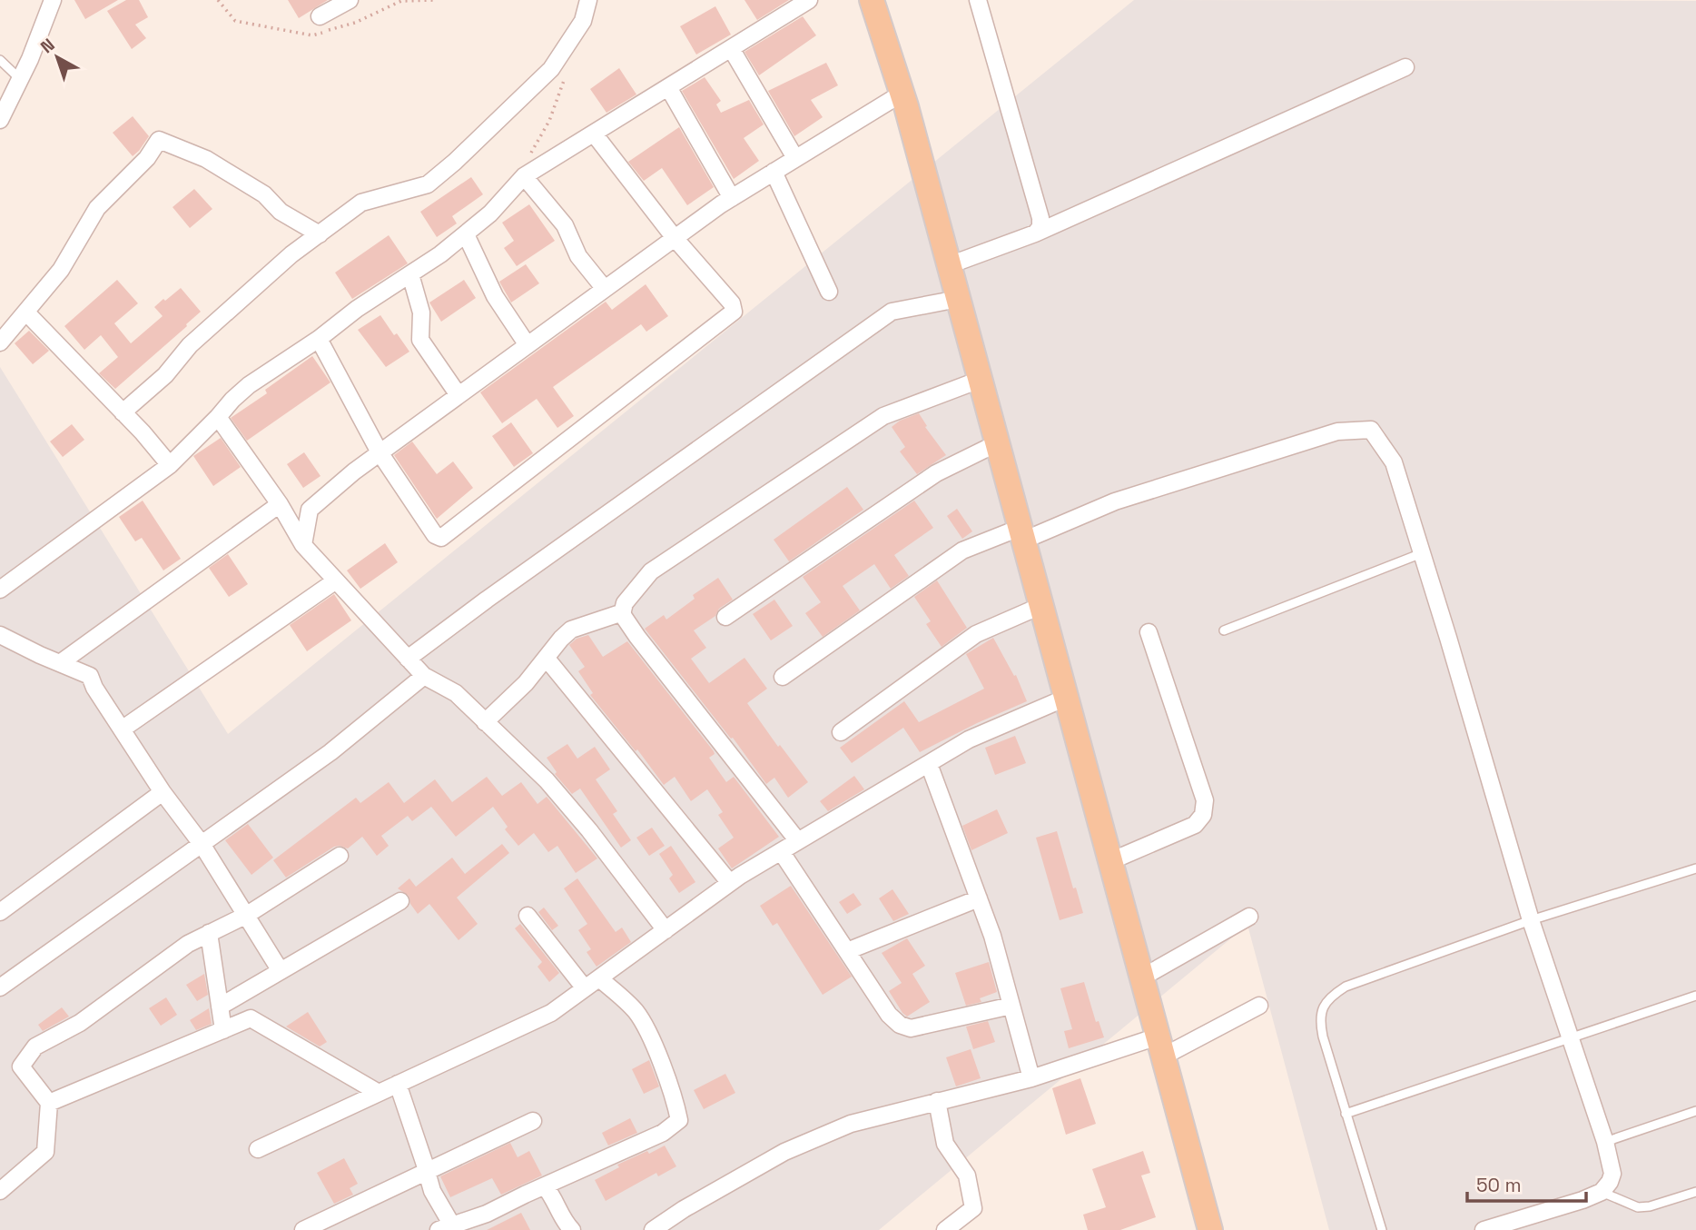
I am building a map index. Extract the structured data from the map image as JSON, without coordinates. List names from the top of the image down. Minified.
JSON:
{"scale_bar":"50 m","north":"top left"}
